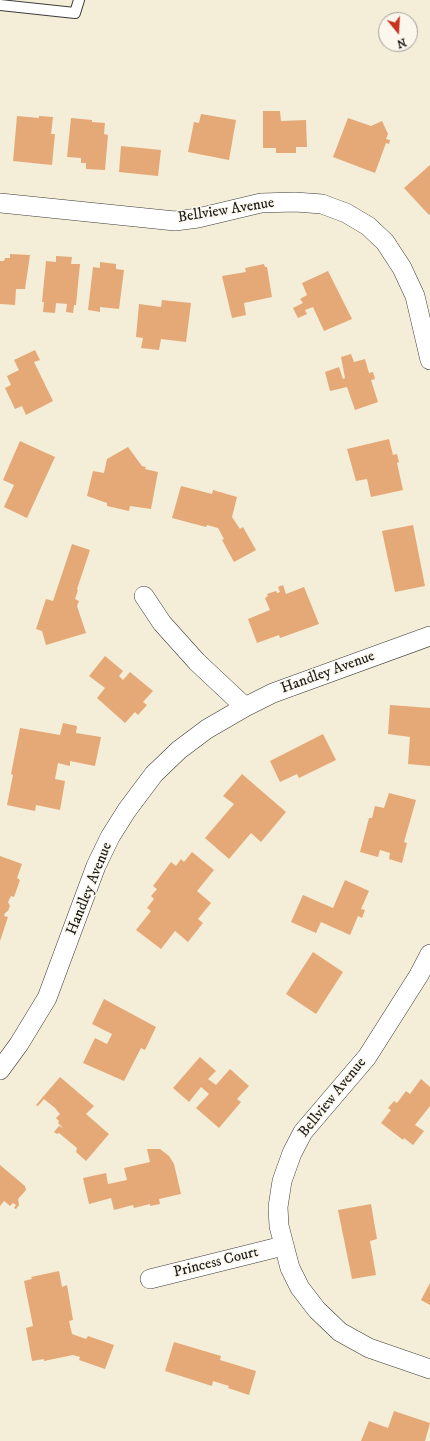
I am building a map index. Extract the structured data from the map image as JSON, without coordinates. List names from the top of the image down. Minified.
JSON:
{"streets":{"street":["Bellview Avenue","Handley Avenue","Princess Court"]},"crossings":[["Bellview Avenue","Princess Court"]],"north":"bottom"}
